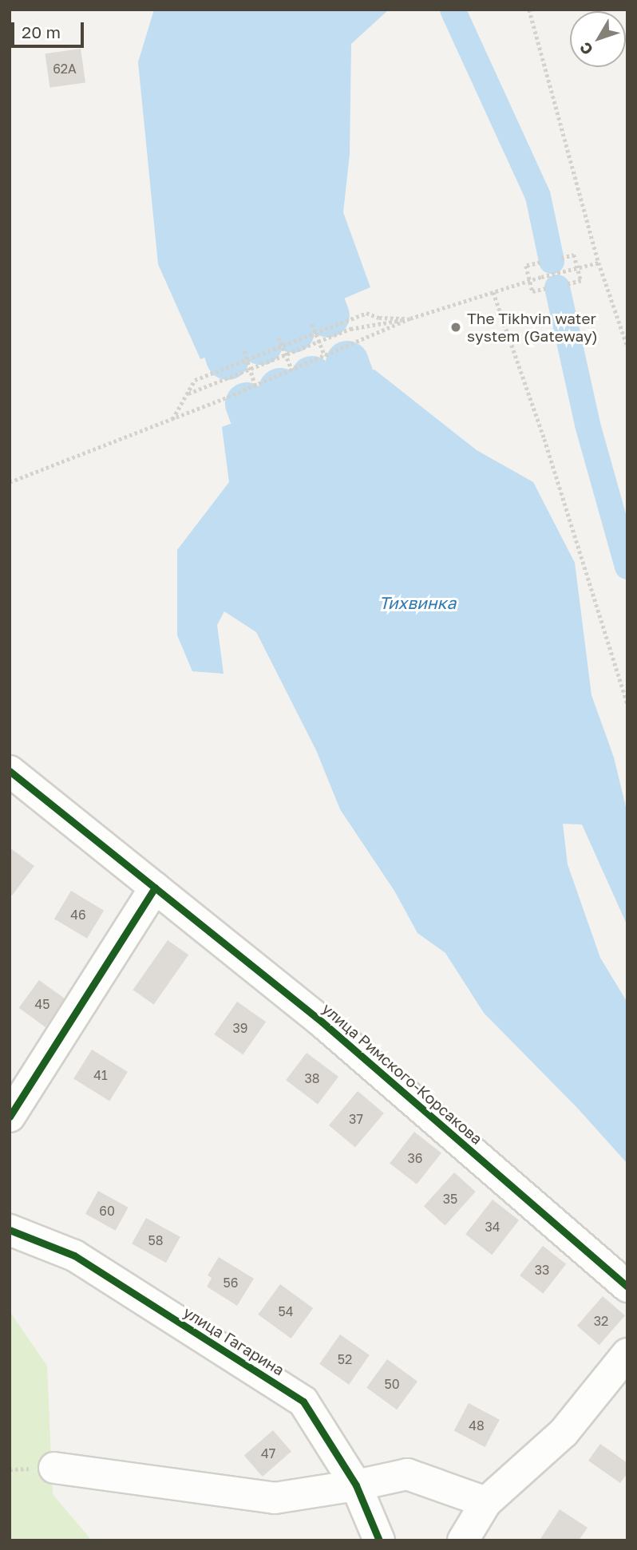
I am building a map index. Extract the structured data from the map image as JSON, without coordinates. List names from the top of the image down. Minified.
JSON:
{"streets":{"street":["улица Римского-Корсакова","улица Гагарина"]},"water":["Тихвинка"],"places":["The Tikhvin water system (Gateway)"],"house_numbers":["62А","46","45","39","41","38","37","36","35","60","34","58","33","56","54","32","52","50","48","47"],"scale_bar":"20 m","north":"bottom left"}
